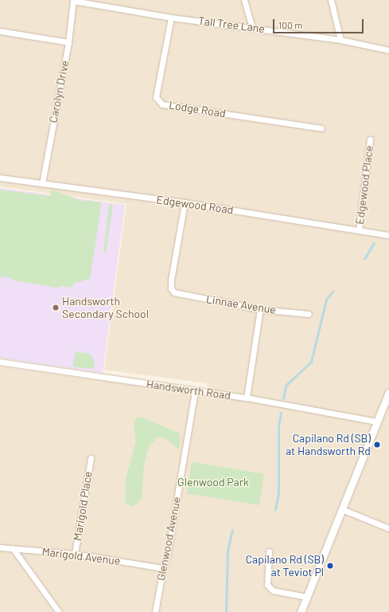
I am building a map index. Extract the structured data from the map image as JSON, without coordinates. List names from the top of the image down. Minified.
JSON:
{"streets":{"street":["Tall Tree Lane","Carolyn Drive","Lodge Road","Edgewood Place","Edgewood Road","Linnae Avenue","Handsworth Road","Marigold Place","Glenwood Avenue","Marigold Avenue"]},"crossings":[["Tall Tree Lane","Carolyn Drive"],["Tall Tree Lane","Lodge Road"],["Carolyn Drive","Edgewood Road"],["Edgewood Place","Edgewood Road"],["Edgewood Road","Linnae Avenue"],["Handsworth Road","Glenwood Avenue"],["Marigold Place","Marigold Avenue"],["Glenwood Avenue","Marigold Avenue"]],"parks":["Glenwood Park"],"places":["Handsworth Secondary School","Capilano Rd (SB) at Handsworth Rd","Capilano Rd (SB) at Teviot Pl"],"scale_bar":"100 m"}
